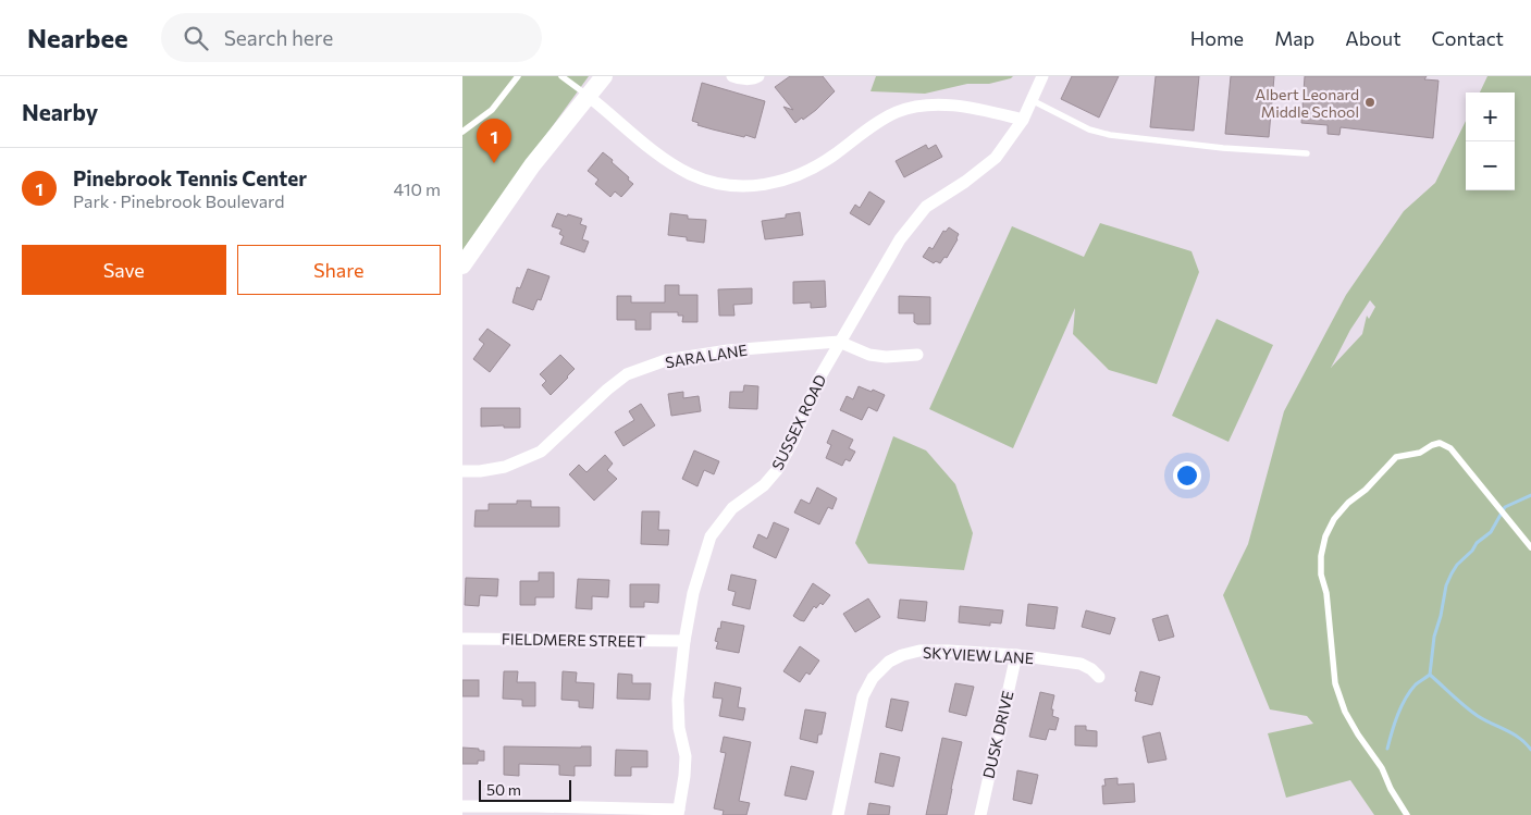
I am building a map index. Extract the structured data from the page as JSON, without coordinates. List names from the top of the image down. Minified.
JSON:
{"streets":{"street":["SARA LANE","SUSSEX ROAD","FIELDMERE STREET","SKYVIEW LANE","DUSK DRIVE"]},"crossings":[["SARA LANE","SUSSEX ROAD"],["SUSSEX ROAD","FIELDMERE STREET"],["SKYVIEW LANE","DUSK DRIVE"]],"places":["Albert Leonard Middle School"],"scale_bar":"50 m","page":{"header":"Nearbee","search":"Search here","nav":["Home","Map","About","Contact"],"heading":"Nearby","map_buttons":["+","−"],"pins":"1","list":[{"mark":"1","name":"Pinebrook Tennis Center","note":"Park · Pinebrook Boulevard","value":"410 m"}],"buttons":["Save","Share"],"scale":"50 m"}}
